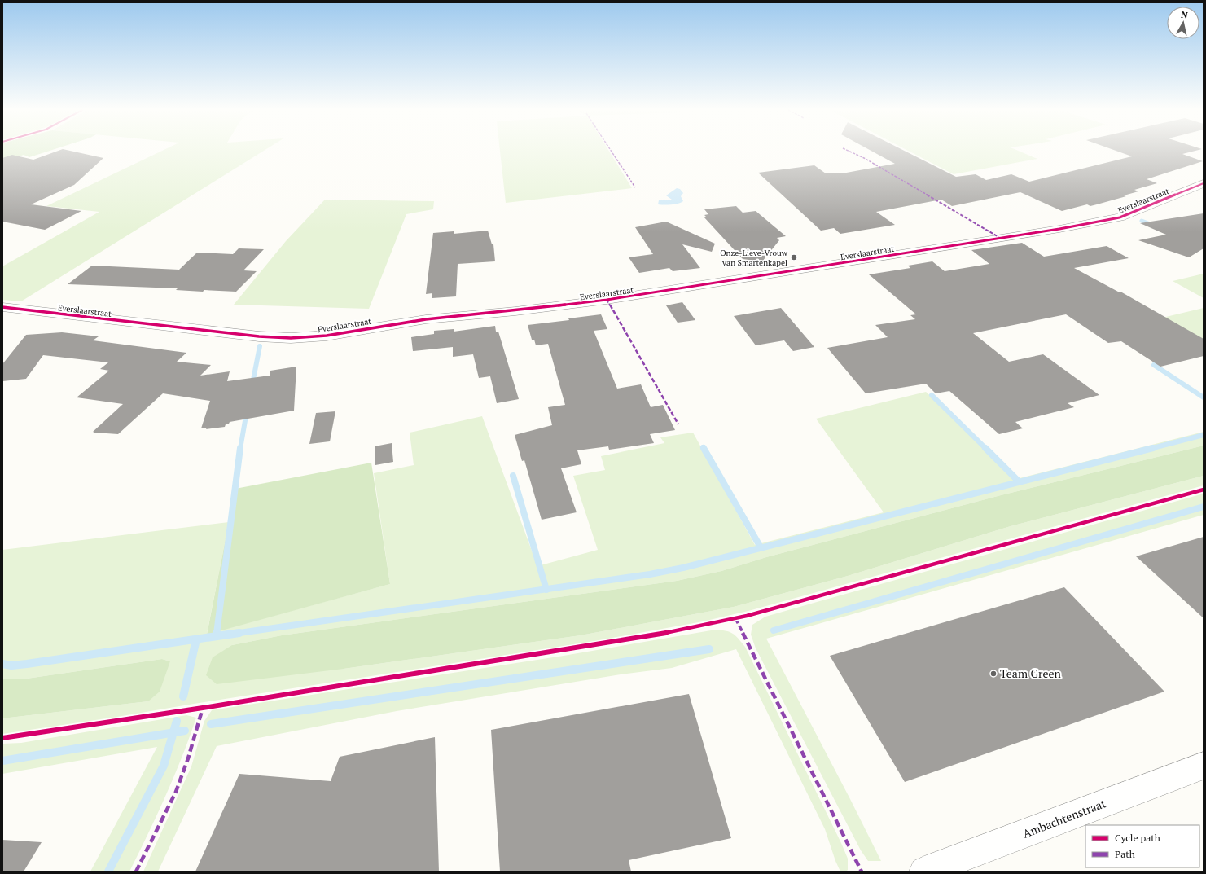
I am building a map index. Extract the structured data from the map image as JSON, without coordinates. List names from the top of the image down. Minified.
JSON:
{"streets":{"street":["Everslaarstraat","Ambachtenstraat"]},"places":["Onze-Lieve-Vrouw van Smartenkapel","Team Green"],"legend":["Cycle path","Path"],"north":"top"}
